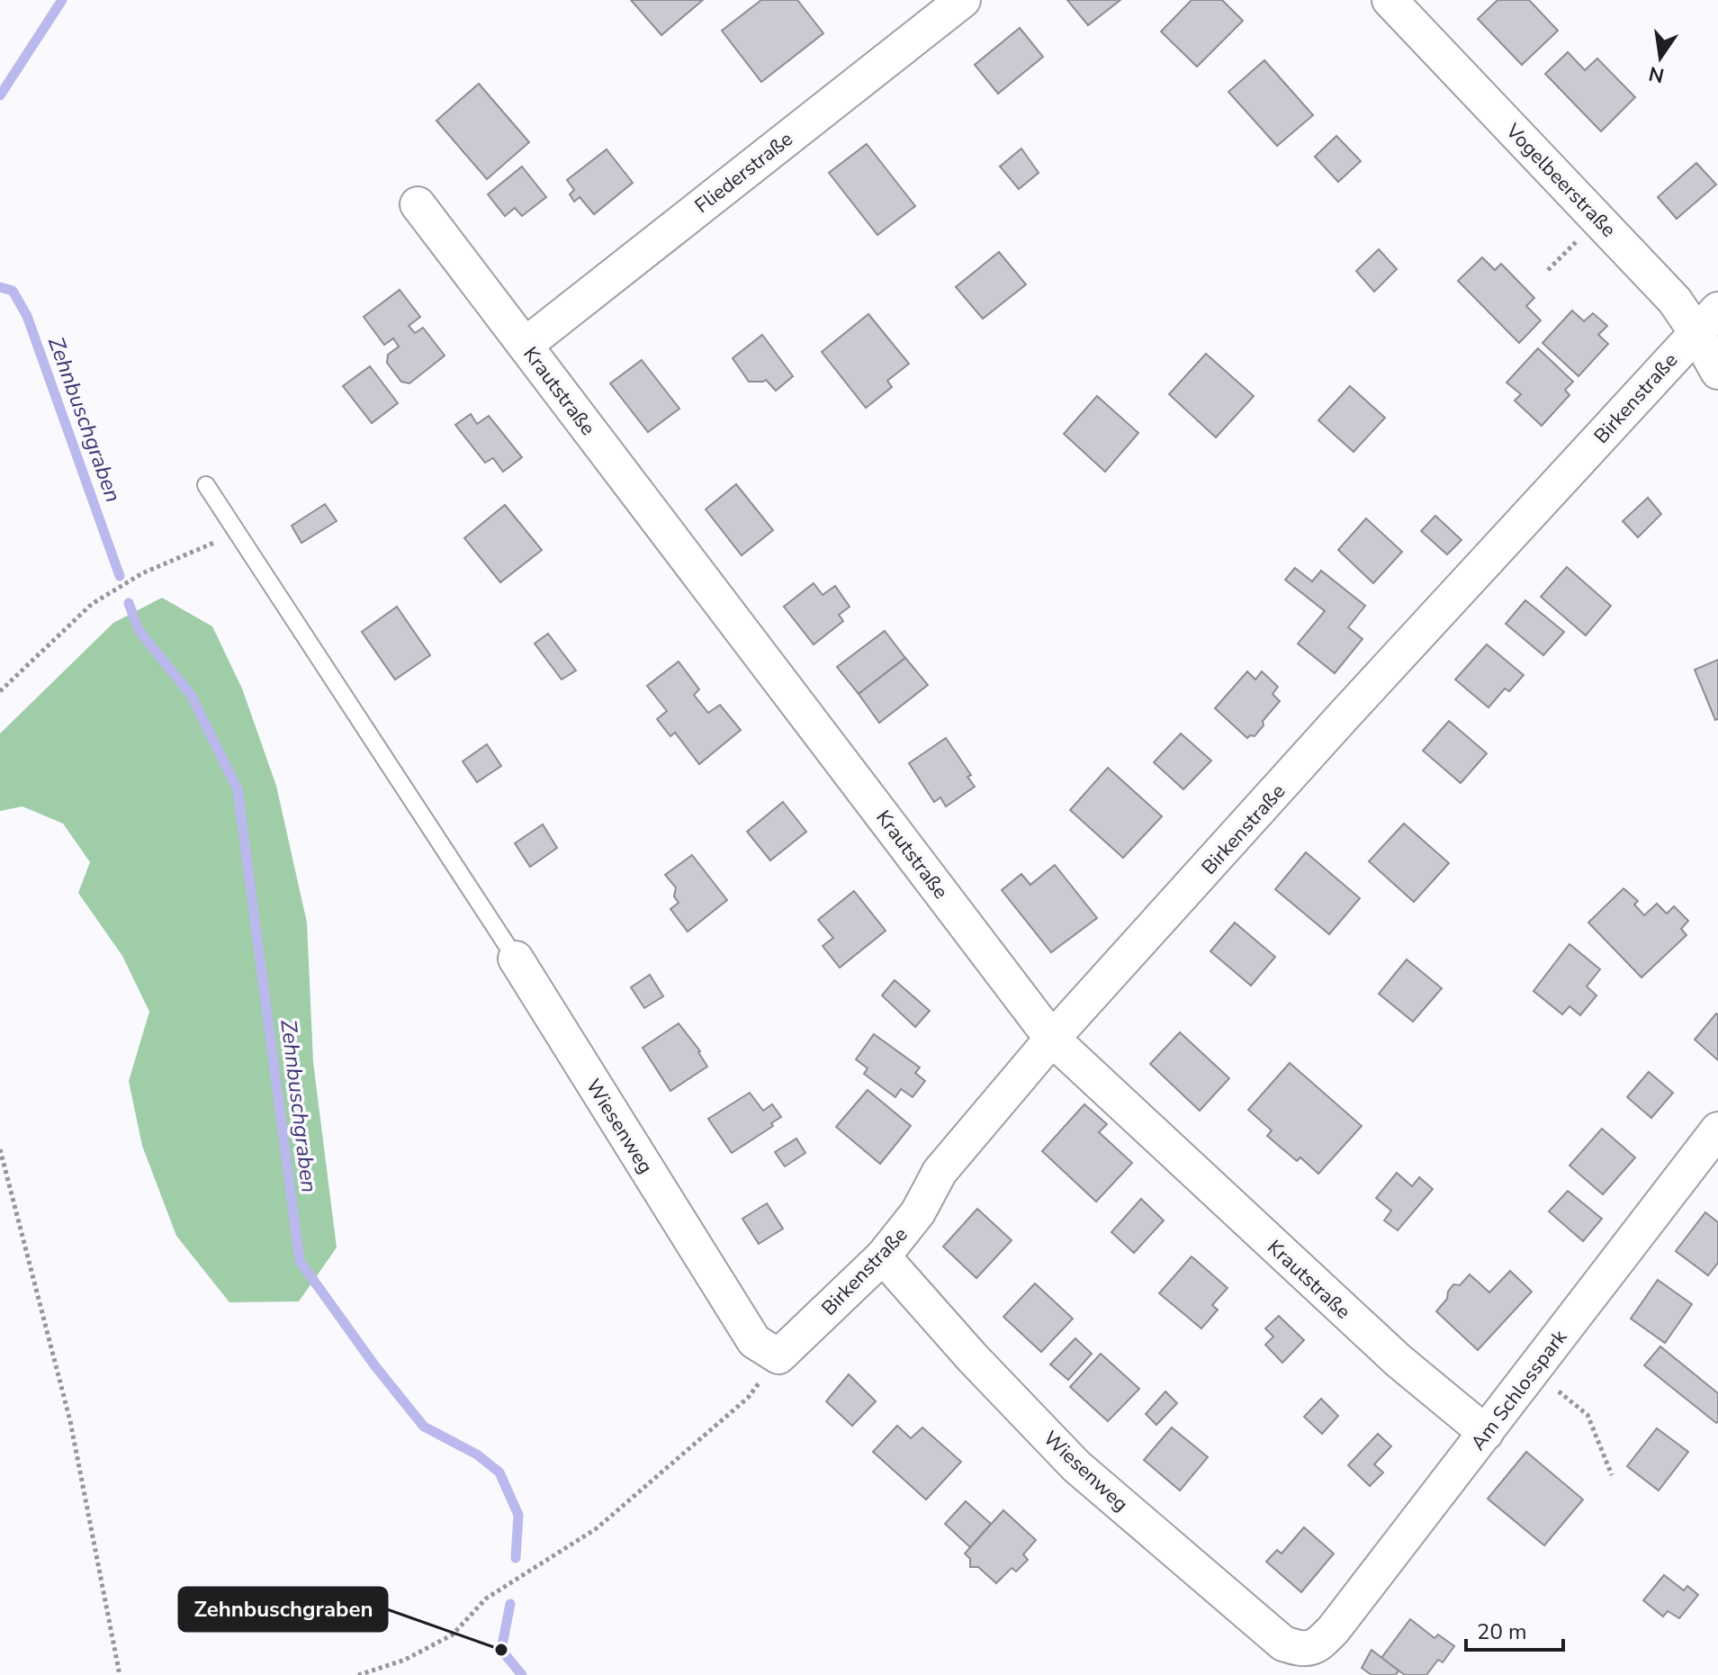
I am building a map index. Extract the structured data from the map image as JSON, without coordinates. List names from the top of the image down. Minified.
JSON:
{"streets":{"street":["Fliederstraße","Vogelbeerstraße","Krautstraße","Birkenstraße","Wiesenweg","Am Schlosspark"]},"crossings":[["Fliederstraße","Krautstraße"],["Vogelbeerstraße","Birkenstraße"],["Krautstraße","Birkenstraße"],["Krautstraße","Am Schlosspark"],["Birkenstraße","Wiesenweg"],["Wiesenweg","Am Schlosspark"]],"water":["Zehnbuschgraben"],"places":["Zehnbuschgraben"],"scale_bar":"20 m","north":"bottom"}
